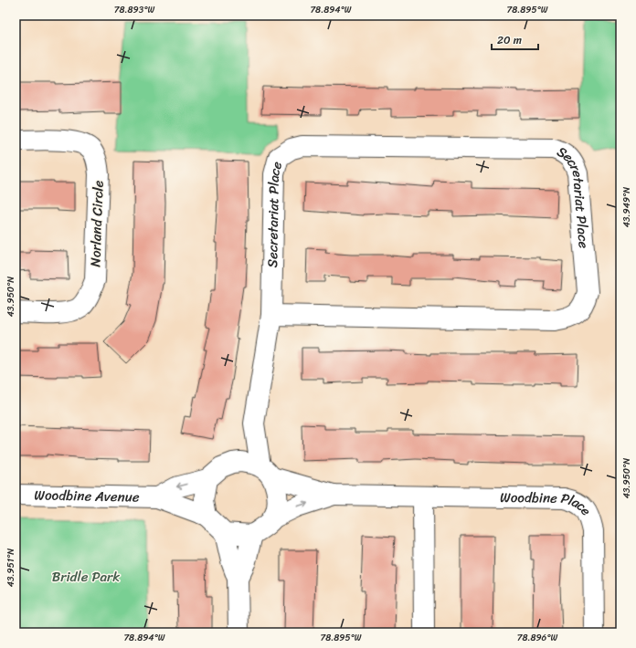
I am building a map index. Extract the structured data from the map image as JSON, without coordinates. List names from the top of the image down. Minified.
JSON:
{"streets":{"street":["Secretariat Place","Norland Circle","Woodbine Avenue","Woodbine Place"]},"crossings":[["Secretariat Place","Woodbine Avenue"],["Secretariat Place","Woodbine Place"],["Woodbine Avenue","Woodbine Place"]],"parks":["Bridle Park"],"scale_bar":"20 m","coordinates":["78.893°W","78.894°W","78.895°W","43.949°N","43.950°N","43.951°N","78.896°W"]}
